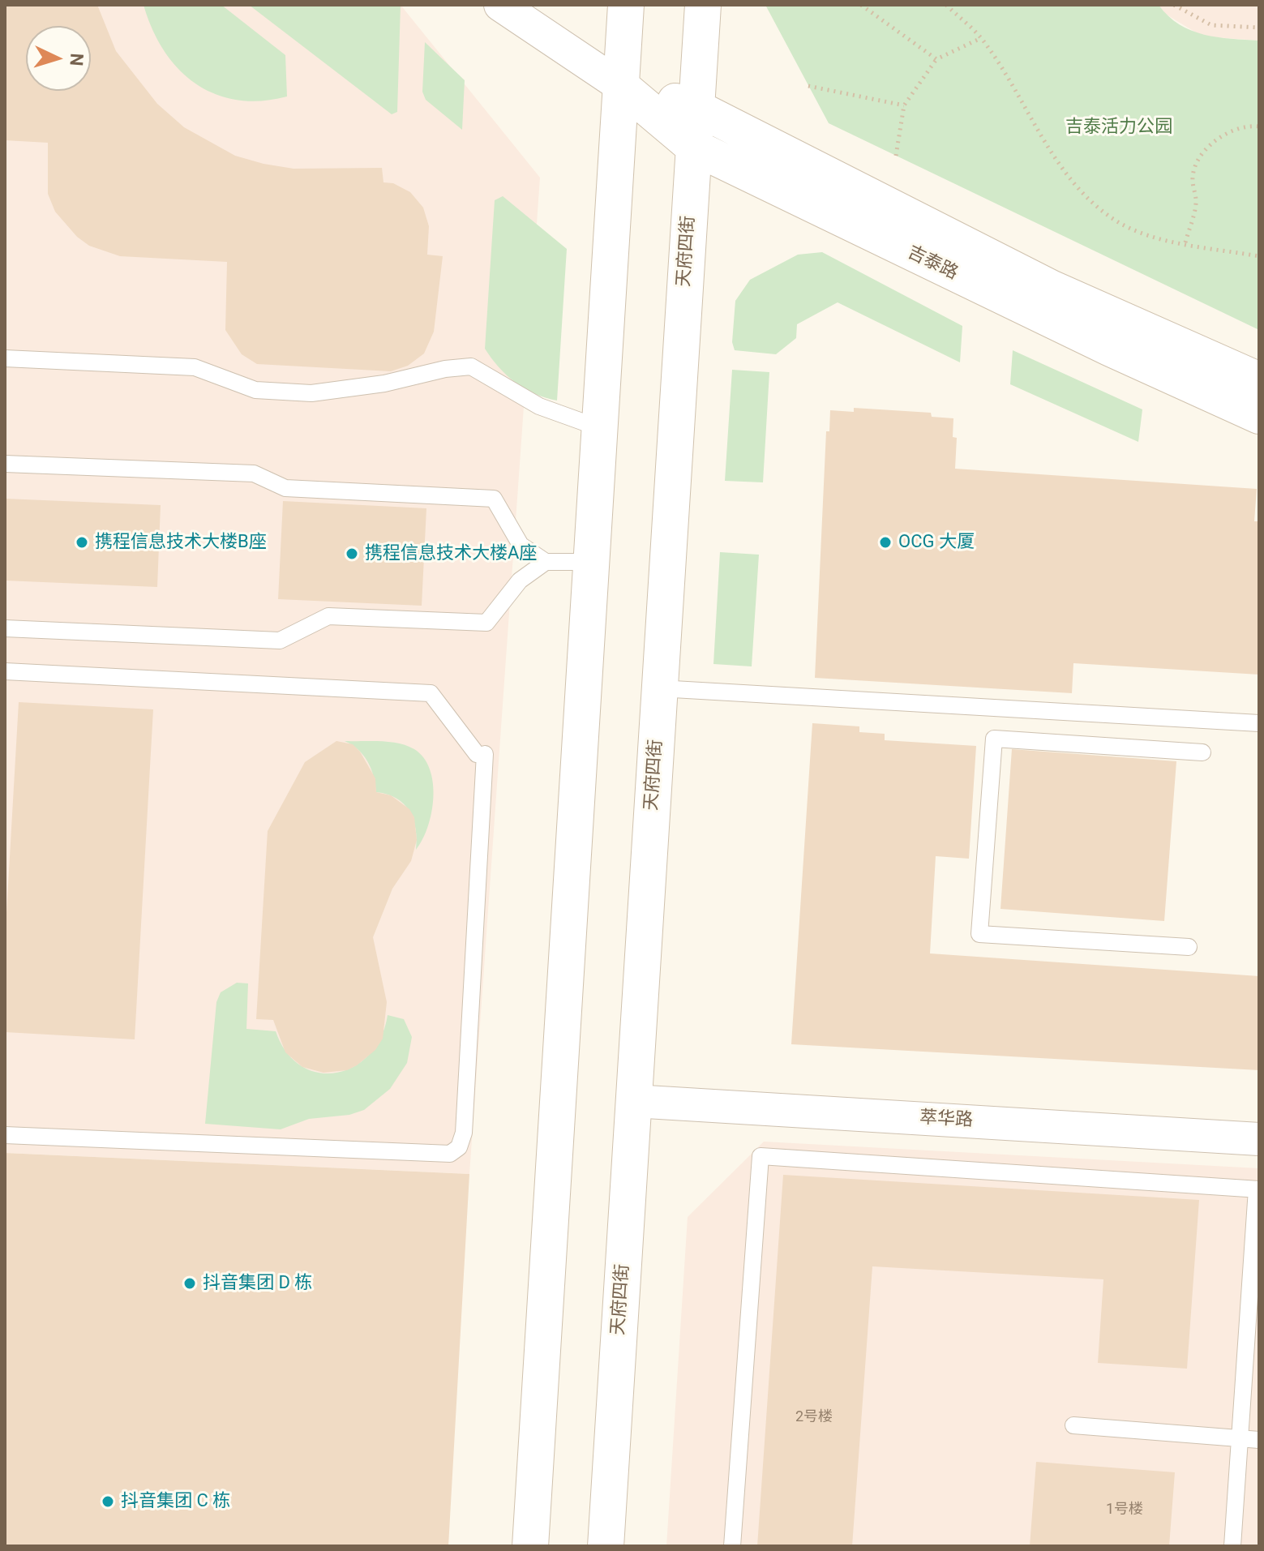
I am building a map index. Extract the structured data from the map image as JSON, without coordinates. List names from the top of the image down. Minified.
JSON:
{"streets":{"main road":["天府四街","吉泰路"],"street":["萃华路"]},"crossings":[["天府四街","吉泰路"],["天府四街","萃华路"]],"parks":["吉泰活力公园"],"places":["携程信息技术大楼B座","OCG 大厦","携程信息技术大楼A座","抖音集团 D 栋","抖音集团 C 栋"],"house_numbers":["2号楼","1号楼"],"north":"right"}
